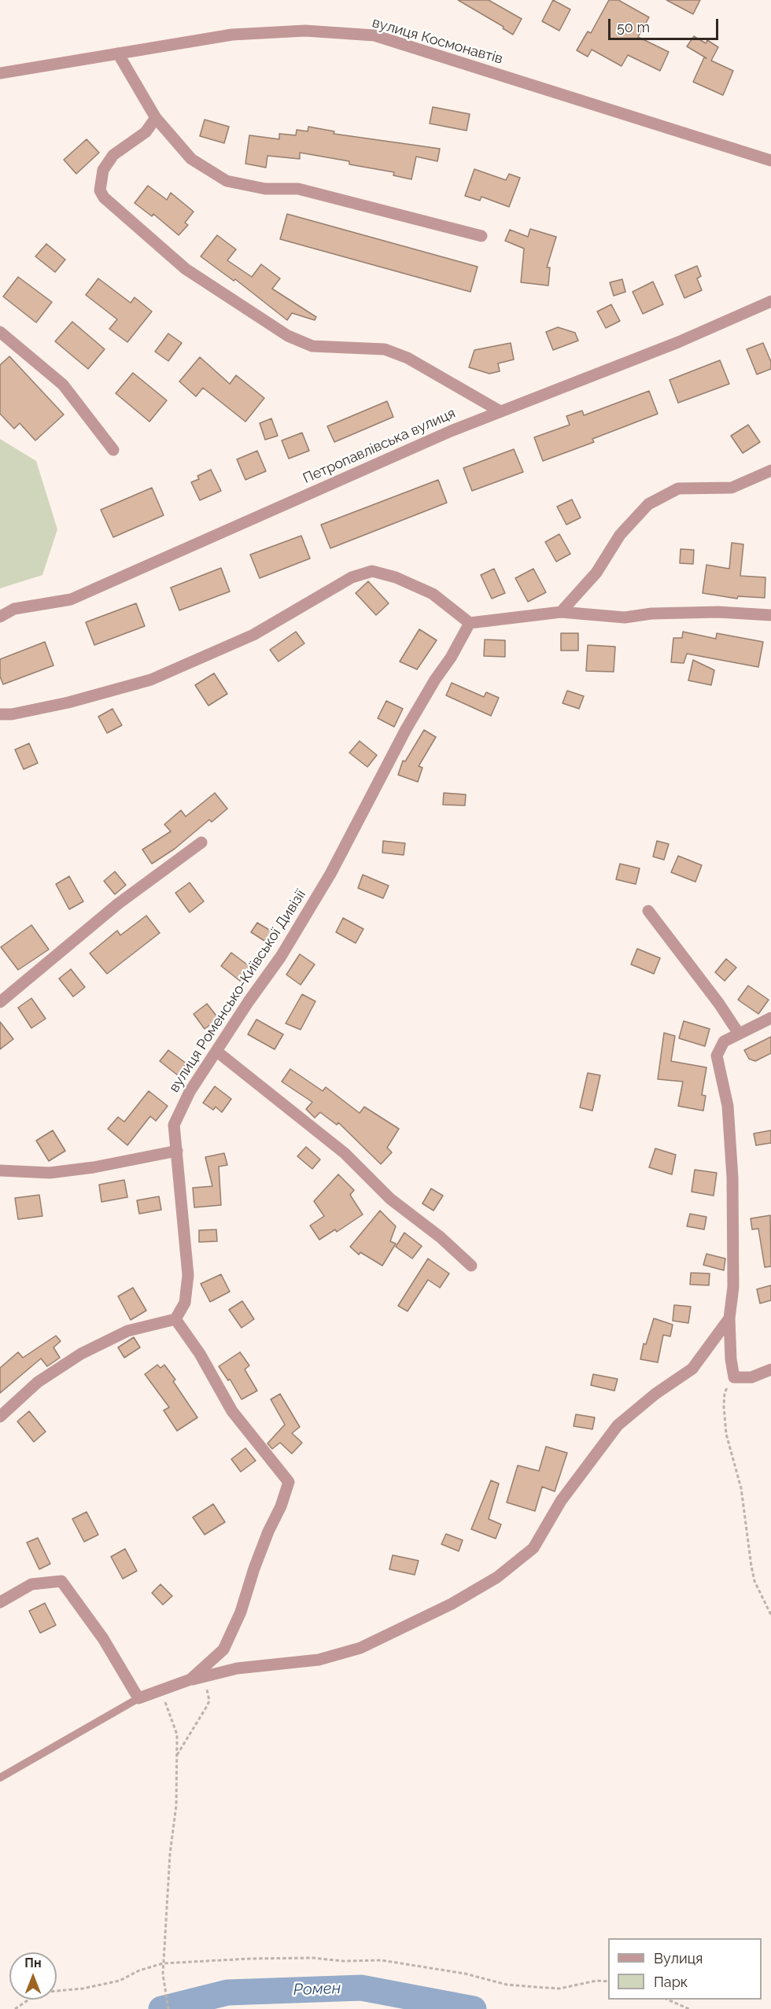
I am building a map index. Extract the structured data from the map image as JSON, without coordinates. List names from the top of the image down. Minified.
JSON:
{"streets":{"street":["вулиця Космонавтів","Петропавлівська вулиця","вулиця Роменсько-Київської Дивізії"]},"water":["Ромен"],"legend":["Вулиця","Парк"],"scale_bar":"50 m","north":"top"}
